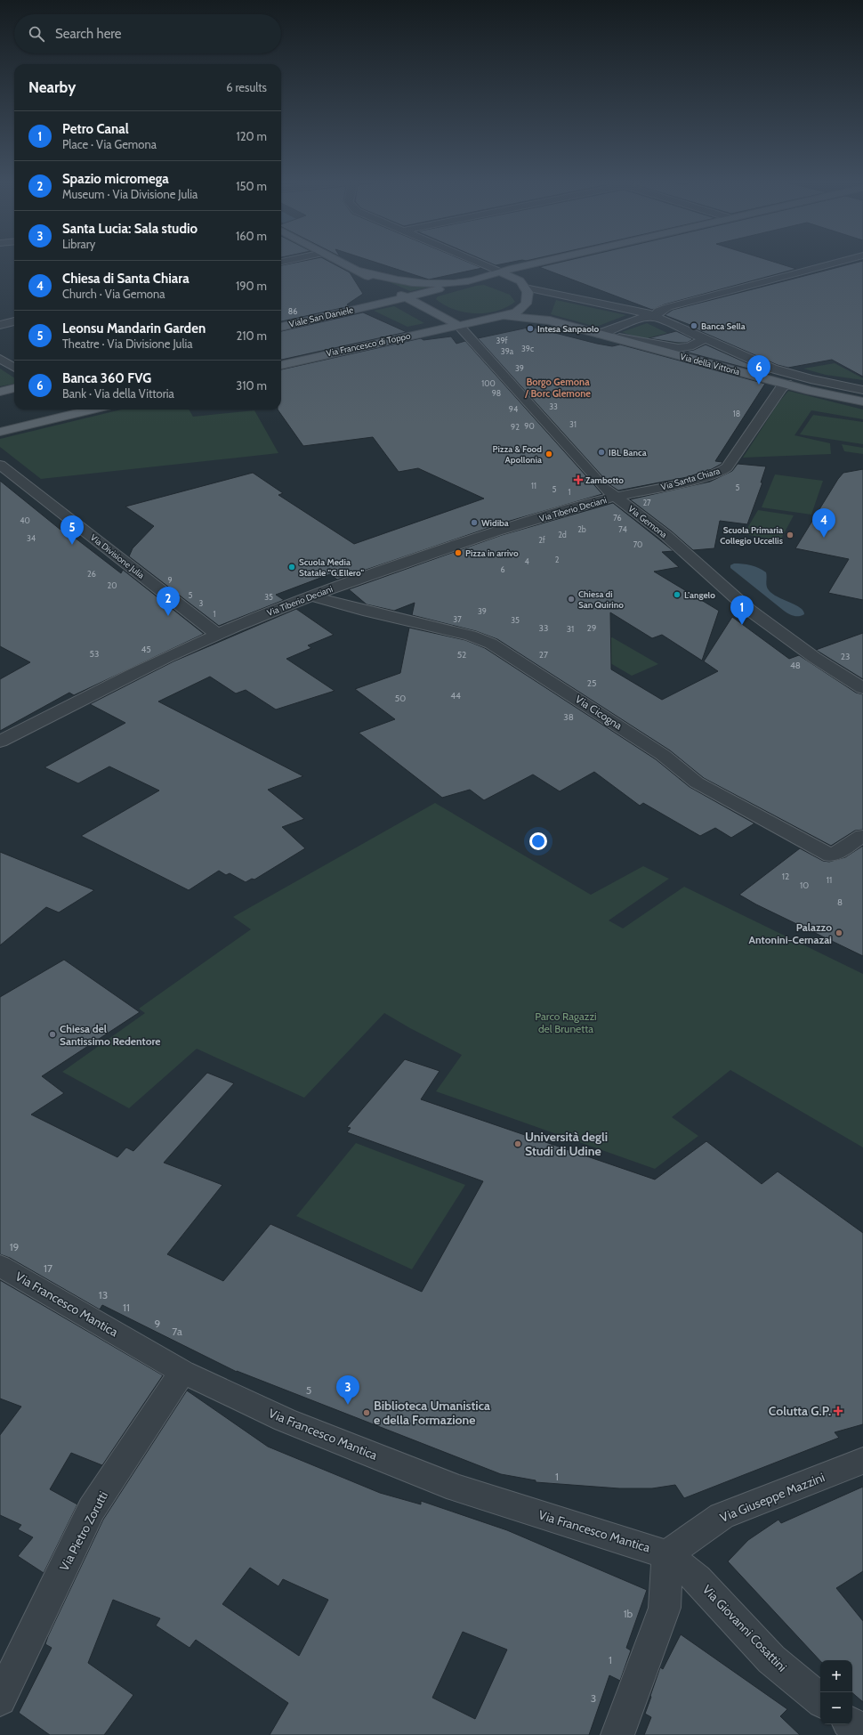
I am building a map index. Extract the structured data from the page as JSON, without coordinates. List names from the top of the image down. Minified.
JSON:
{"streets":{"main road":["Viale San Daniele","Via Francesco di Toppo","Via della Vittoria"],"street":["Via Santa Chiara","Via Tiberio Deciani","Via Gemona","Via Divisione Julia","Via Cicogna","Via Francesco Mantica","Via Giuseppe Mazzini","Via Pietro Zorutti","Via Giovanni Cosattini"]},"crossings":[["Via Francesco di Toppo","Via della Vittoria"],["Via Francesco di Toppo","Via Gemona"],["Via della Vittoria","Via Santa Chiara"],["Via Santa Chiara","Via Tiberio Deciani"],["Via Santa Chiara","Via Gemona"],["Via Tiberio Deciani","Via Gemona"],["Via Tiberio Deciani","Via Divisione Julia"],["Via Tiberio Deciani","Via Cicogna"],["Via Francesco Mantica","Via Giuseppe Mazzini"],["Via Francesco Mantica","Via Pietro Zorutti"],["Via Francesco Mantica","Via Giovanni Cosattini"],["Via Giuseppe Mazzini","Via Giovanni Cosattini"]],"districts":["Borgo Gemona / Borc Glemone"],"parks":["Parco Ragazzi del Brunetta"],"places":{"other":["Banca Sella","Intesa Sanpaolo","IBL Banca","Pizza & Food Apollonia","Widiba","Scuola Primaria Collegio Uccellis","Pizza in arrivo","Scuola Media Statale \"G.Ellero\"","L'angelo","Chiesa di San Quirino","Palazzo Antonini-Cernazai","Chiesa del Santissimo Redentore","Università degli Studi di Udine","Biblioteca Umanistica e della Formazione"],"health":["Zambotto","Colutta G.P."]},"house_numbers":["86","39f","39c","39a","39","100","98","33","94","18","31","90","92","11","5","5","1","27","76","40","2b","74","2d","34","2f","70","2","4","6","26","9","20","5","35","3","39","1","37","35","33","29","31","45","53","52","27","23","48","25","44","50","38","12","11","10","8","19","17","13","11","9","7a","5","1","1b","1","3"],"page":{"search":"Search here","heading":["Nearby","6 results"],"list":[{"mark":"1","name":"Petro Canal","note":"Place · Via Gemona","value":"120 m"},{"mark":"2","name":"Spazio micromega","note":"Museum · Via Divisione Julia","value":"150 m"},{"mark":"3","name":"Santa Lucia: Sala studio","note":"Library","value":"160 m"},{"mark":"4","name":"Chiesa di Santa Chiara","note":"Church · Via Gemona","value":"190 m"},{"mark":"5","name":"Leonsu Mandarin Garden","note":"Theatre · Via Divisione Julia","value":"210 m"},{"mark":"6","name":"Banca 360 FVG","note":"Bank · Via della Vittoria","value":"310 m"}],"pins":["6","4","5","2","1","3"],"map_buttons":["+","−"]}}
